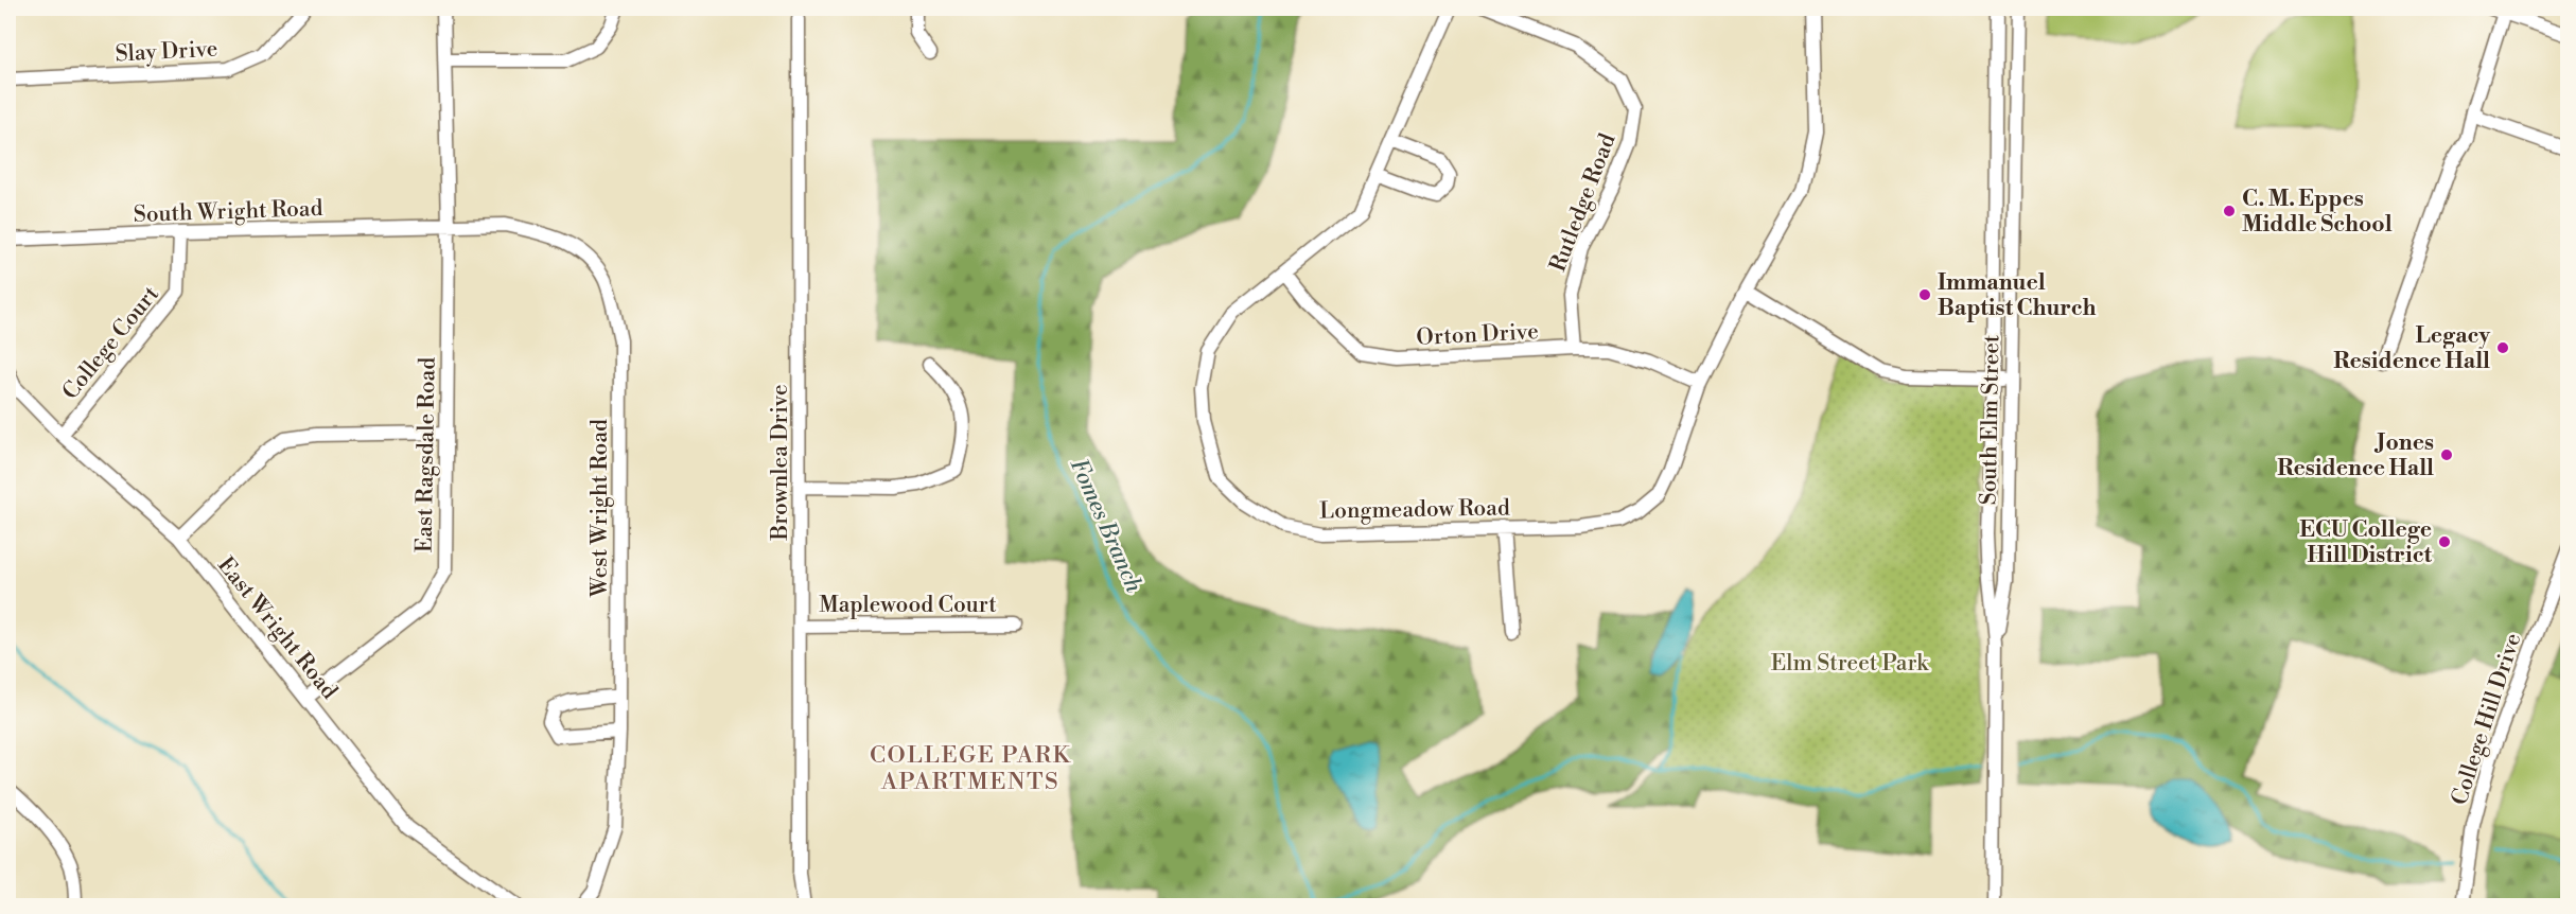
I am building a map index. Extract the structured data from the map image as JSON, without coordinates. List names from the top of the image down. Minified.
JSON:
{"streets":{"street":["Slay Drive","Rutledge Road","South Wright Road","Orton Drive","College Court","South Elm Street","East Ragsdale Road","Brownlea Drive","West Wright Road","Longmeadow Road","Maplewood Court","East Wright Road","College Hill Drive"]},"crossings":[["Rutledge Road","Orton Drive"],["South Wright Road","College Court"],["South Wright Road","East Ragsdale Road"],["South Wright Road","West Wright Road"],["Orton Drive","Longmeadow Road"],["College Court","East Wright Road"],["East Ragsdale Road","West Wright Road"],["East Ragsdale Road","East Wright Road"],["Brownlea Drive","Maplewood Court"]],"districts":["COLLEGE PARK APARTMENTS"],"water":["Fomes Branch"],"parks":["Elm Street Park"],"places":["C. M. Eppes Middle School","Immanuel Baptist Church","Legacy Residence Hall","Jones Residence Hall","ECU College Hill District"]}
